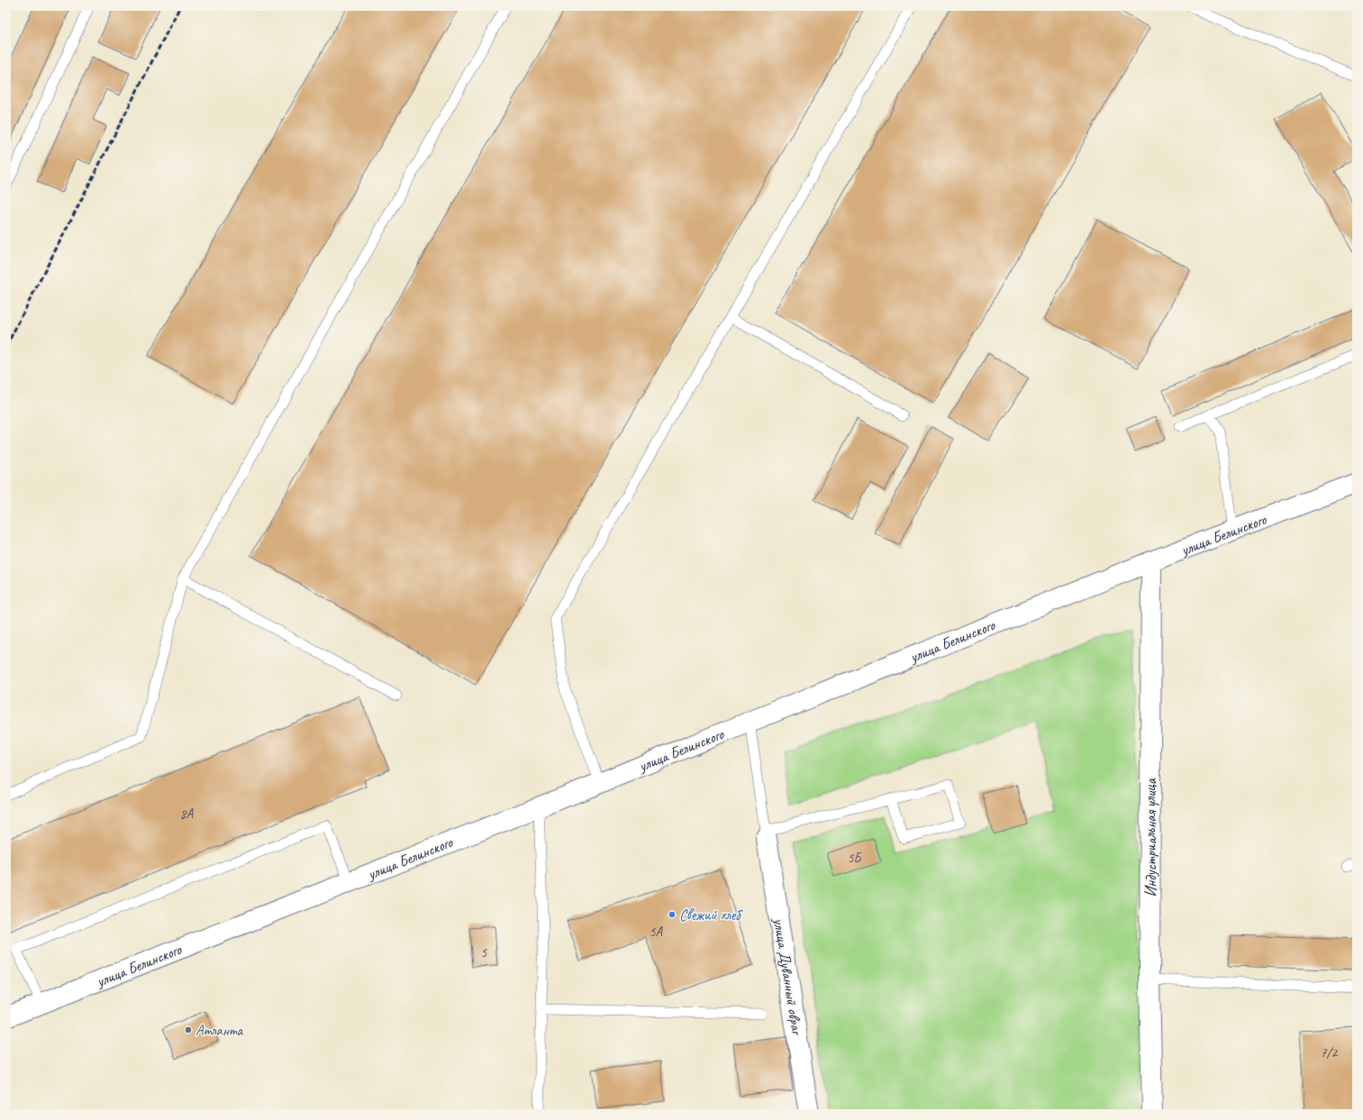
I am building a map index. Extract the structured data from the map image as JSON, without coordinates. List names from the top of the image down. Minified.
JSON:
{"streets":{"street":["улица Белинского","Индустриальная улица","улица Дуванный овраг"]},"crossings":[["улица Белинского","Индустриальная улица"]],"places":["Свежий хлеб","Атланта"],"house_numbers":["8А","5Б","5А","5","7/2"]}
